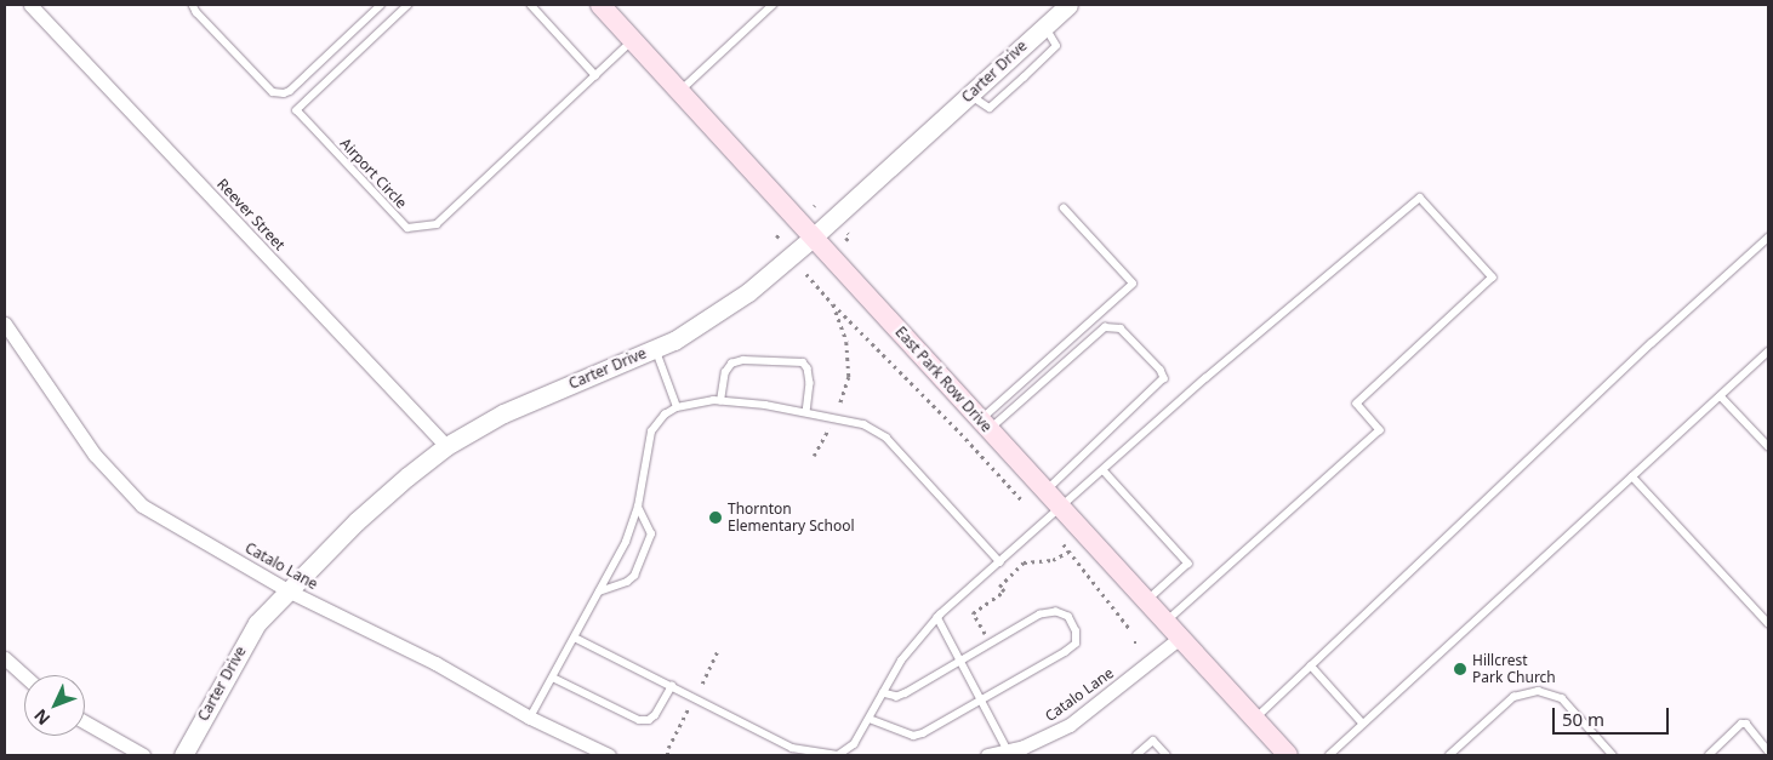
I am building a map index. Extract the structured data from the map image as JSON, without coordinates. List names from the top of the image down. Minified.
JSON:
{"streets":{"main road":["East Park Row Drive"],"street":["Carter Drive","Reever Street","Catalo Lane"],"lane":["Airport Circle"]},"crossings":[["Carter Drive","Reever Street"],["Carter Drive","East Park Row Drive"],["Carter Drive","Catalo Lane"],["Airport Circle","East Park Row Drive"],["East Park Row Drive","Catalo Lane"]],"places":["Thornton Elementary School","Hillcrest Park Church"],"scale_bar":"50 m","north":"bottom left"}
